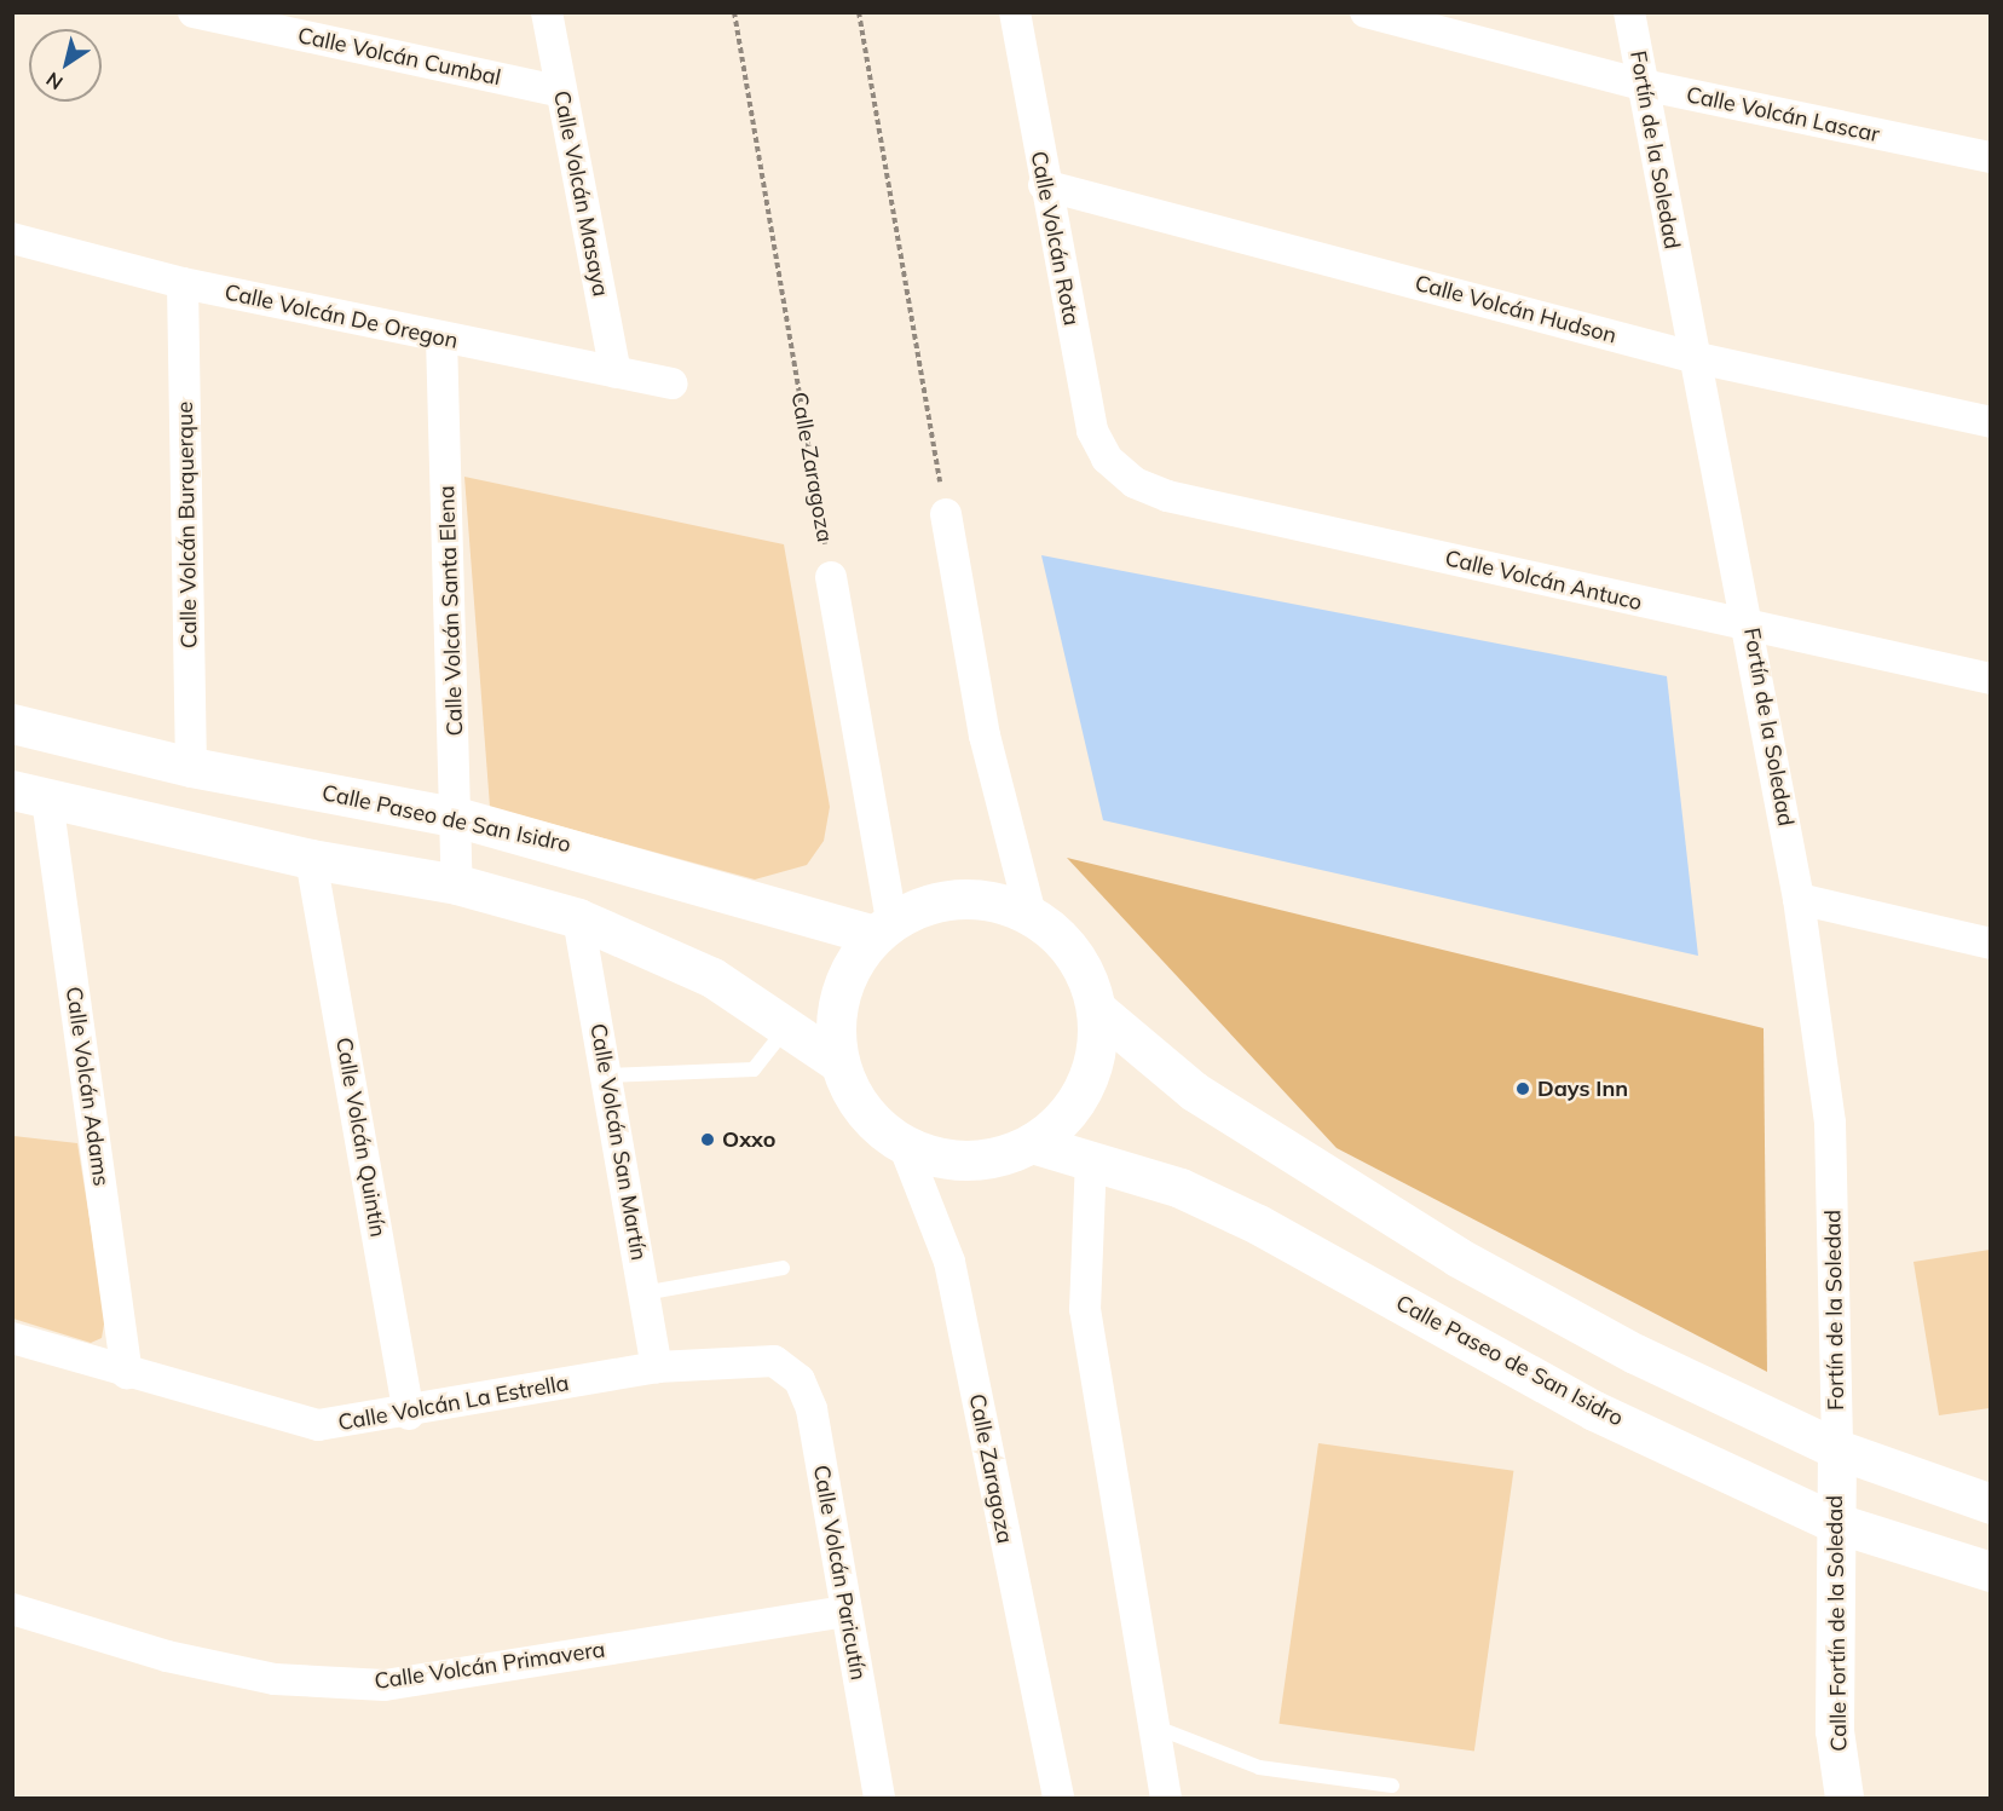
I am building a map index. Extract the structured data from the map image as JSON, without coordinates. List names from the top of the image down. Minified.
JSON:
{"streets":{"main road":["Calle Paseo de San Isidro"],"street":["Calle Volcán Cumbal","Calle Volcán Lascar","Fortín de la Soledad","Calle Volcán Masaya","Calle Volcán Rota","Calle Volcán Hudson","Calle Volcán De Oregon","Calle Zaragoza","Calle Volcán Burquerque","Calle Volcán Antuco","Calle Volcán Santa Elena","Calle Volcán Adams","Calle Volcán Quintín","Calle Volcán San Martín","Calle Volcán La Estrella","Calle Volcán Paricutín","Calle Fortín de la Soledad","Calle Volcán Primavera"]},"crossings":[["Calle Volcán Cumbal","Calle Volcán Masaya"],["Calle Volcán Lascar","Fortín de la Soledad"],["Fortín de la Soledad","Calle Volcán Hudson"],["Fortín de la Soledad","Calle Volcán Antuco"],["Fortín de la Soledad","Calle Fortín de la Soledad"],["Calle Volcán Masaya","Calle Volcán De Oregon"],["Calle Volcán Rota","Calle Volcán Hudson"],["Calle Volcán Rota","Calle Volcán Antuco"],["Calle Volcán De Oregon","Calle Volcán Burquerque"],["Calle Volcán De Oregon","Calle Volcán Santa Elena"],["Calle Volcán Burquerque","Calle Paseo de San Isidro"],["Calle Volcán Santa Elena","Calle Paseo de San Isidro"],["Calle Paseo de San Isidro","Calle Fortín de la Soledad"],["Calle Volcán Adams","Calle Volcán La Estrella"],["Calle Volcán Quintín","Calle Volcán La Estrella"],["Calle Volcán San Martín","Calle Volcán La Estrella"],["Calle Volcán La Estrella","Calle Volcán Paricutín"],["Calle Volcán Paricutín","Calle Volcán Primavera"]],"places":["Days Inn","Oxxo"],"north":"bottom left"}
